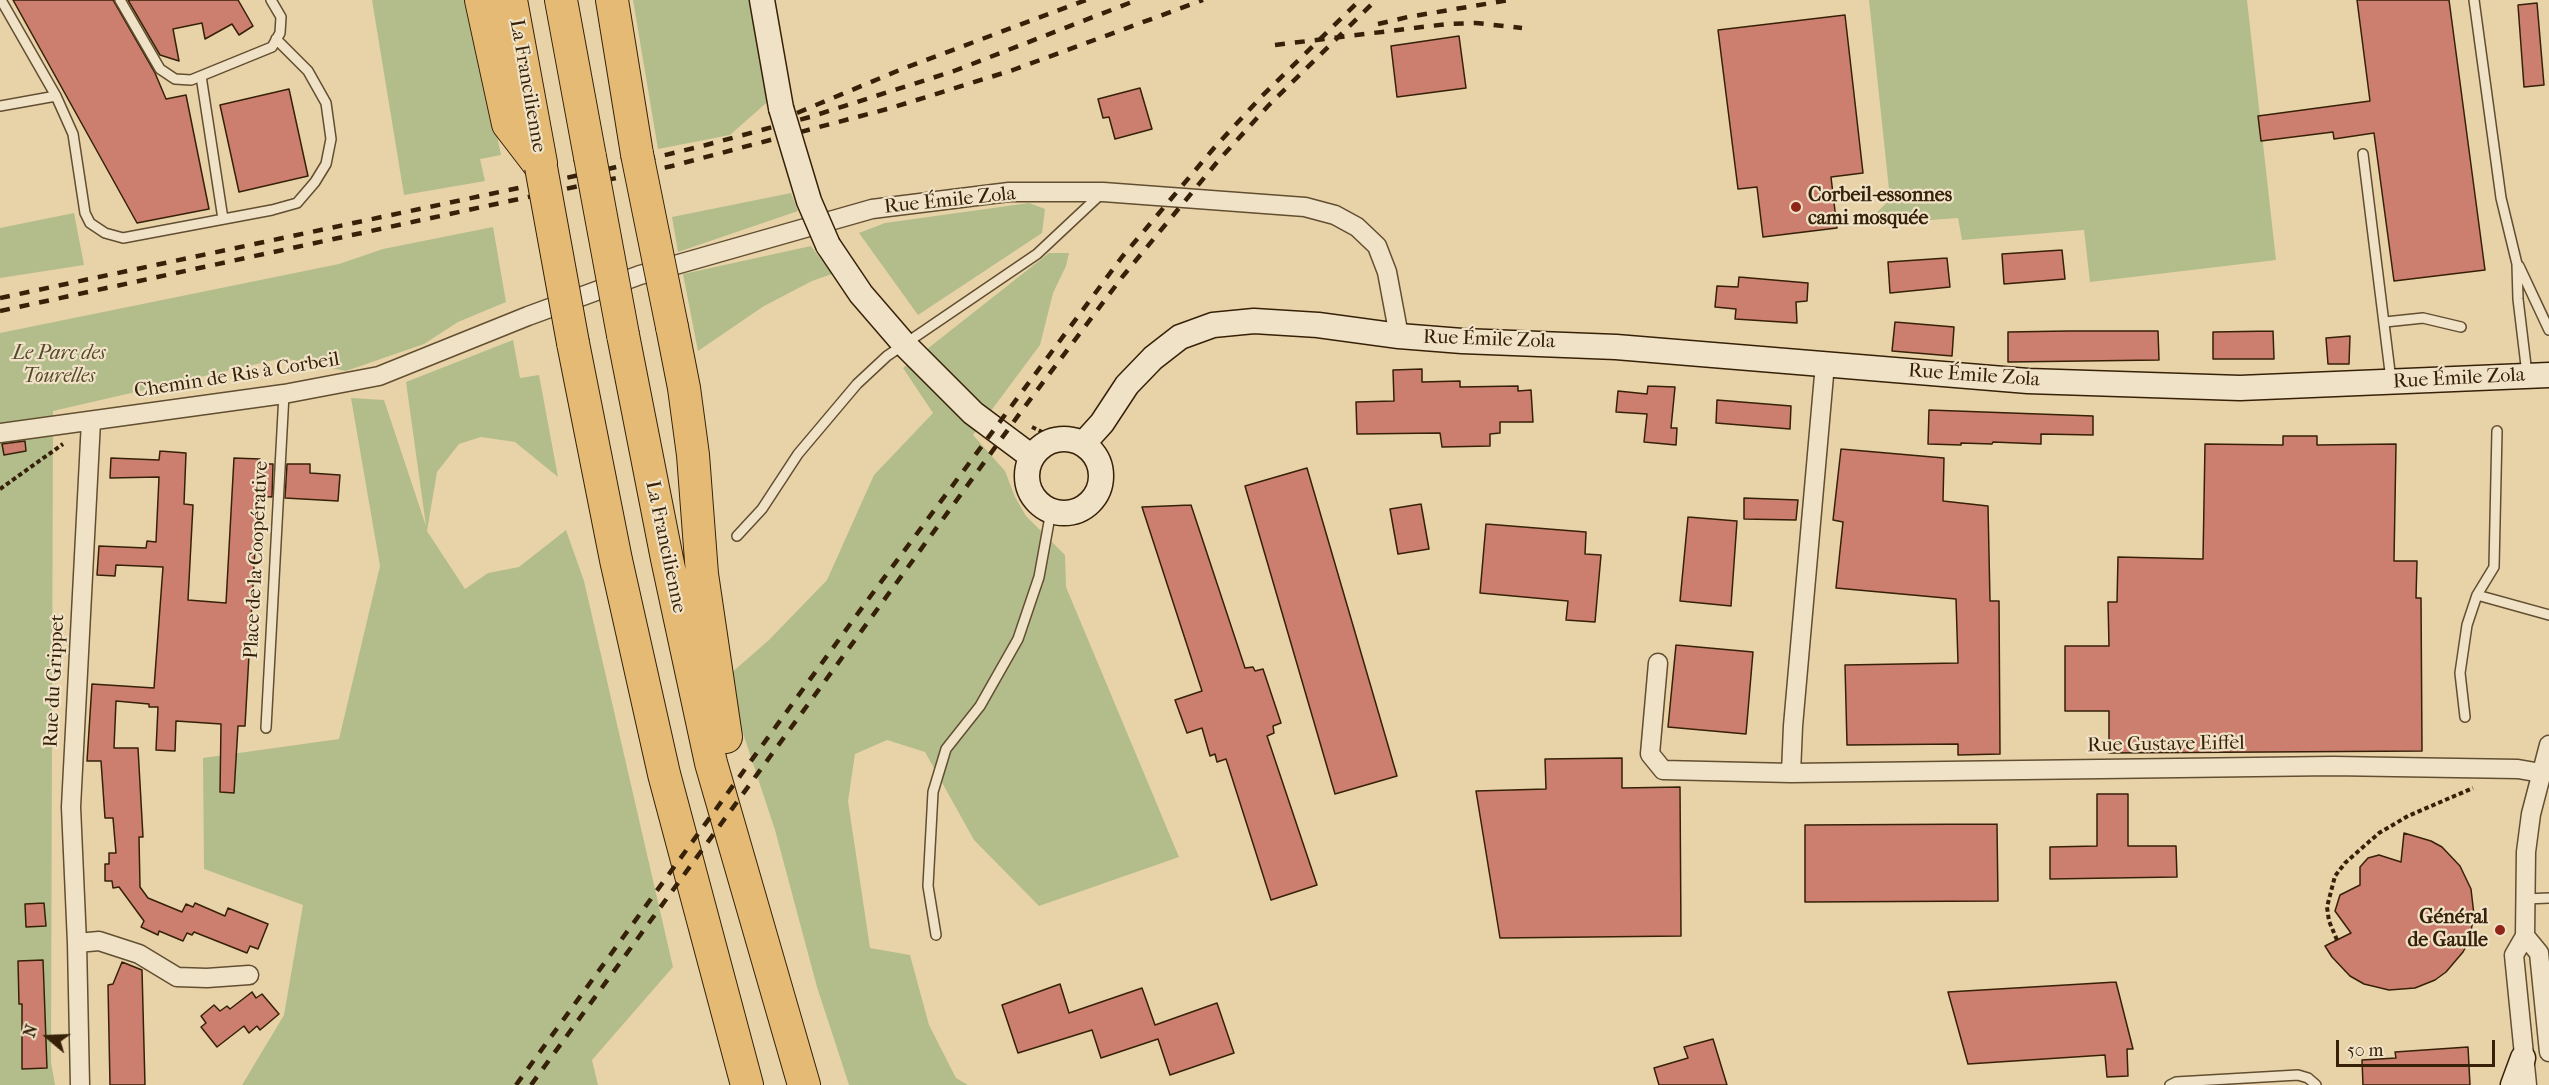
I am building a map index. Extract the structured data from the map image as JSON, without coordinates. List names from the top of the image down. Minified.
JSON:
{"streets":{"highway":["La Francilienne"],"street":["Rue Émile Zola","Chemin de Ris à Corbeil","Rue du Grippet","Rue Gustave Eiffel"],"lane":["Place de la Coopérative"]},"crossings":[["Rue Émile Zola","Chemin de Ris à Corbeil"],["Chemin de Ris à Corbeil","Place de la Coopérative"],["Chemin de Ris à Corbeil","Rue du Grippet"]],"parks":["Le Parc des Tourelles"],"places":["Corbeil-essonnes cami mosquée","Général de Gaulle"],"scale_bar":"50 m","north":"left"}
